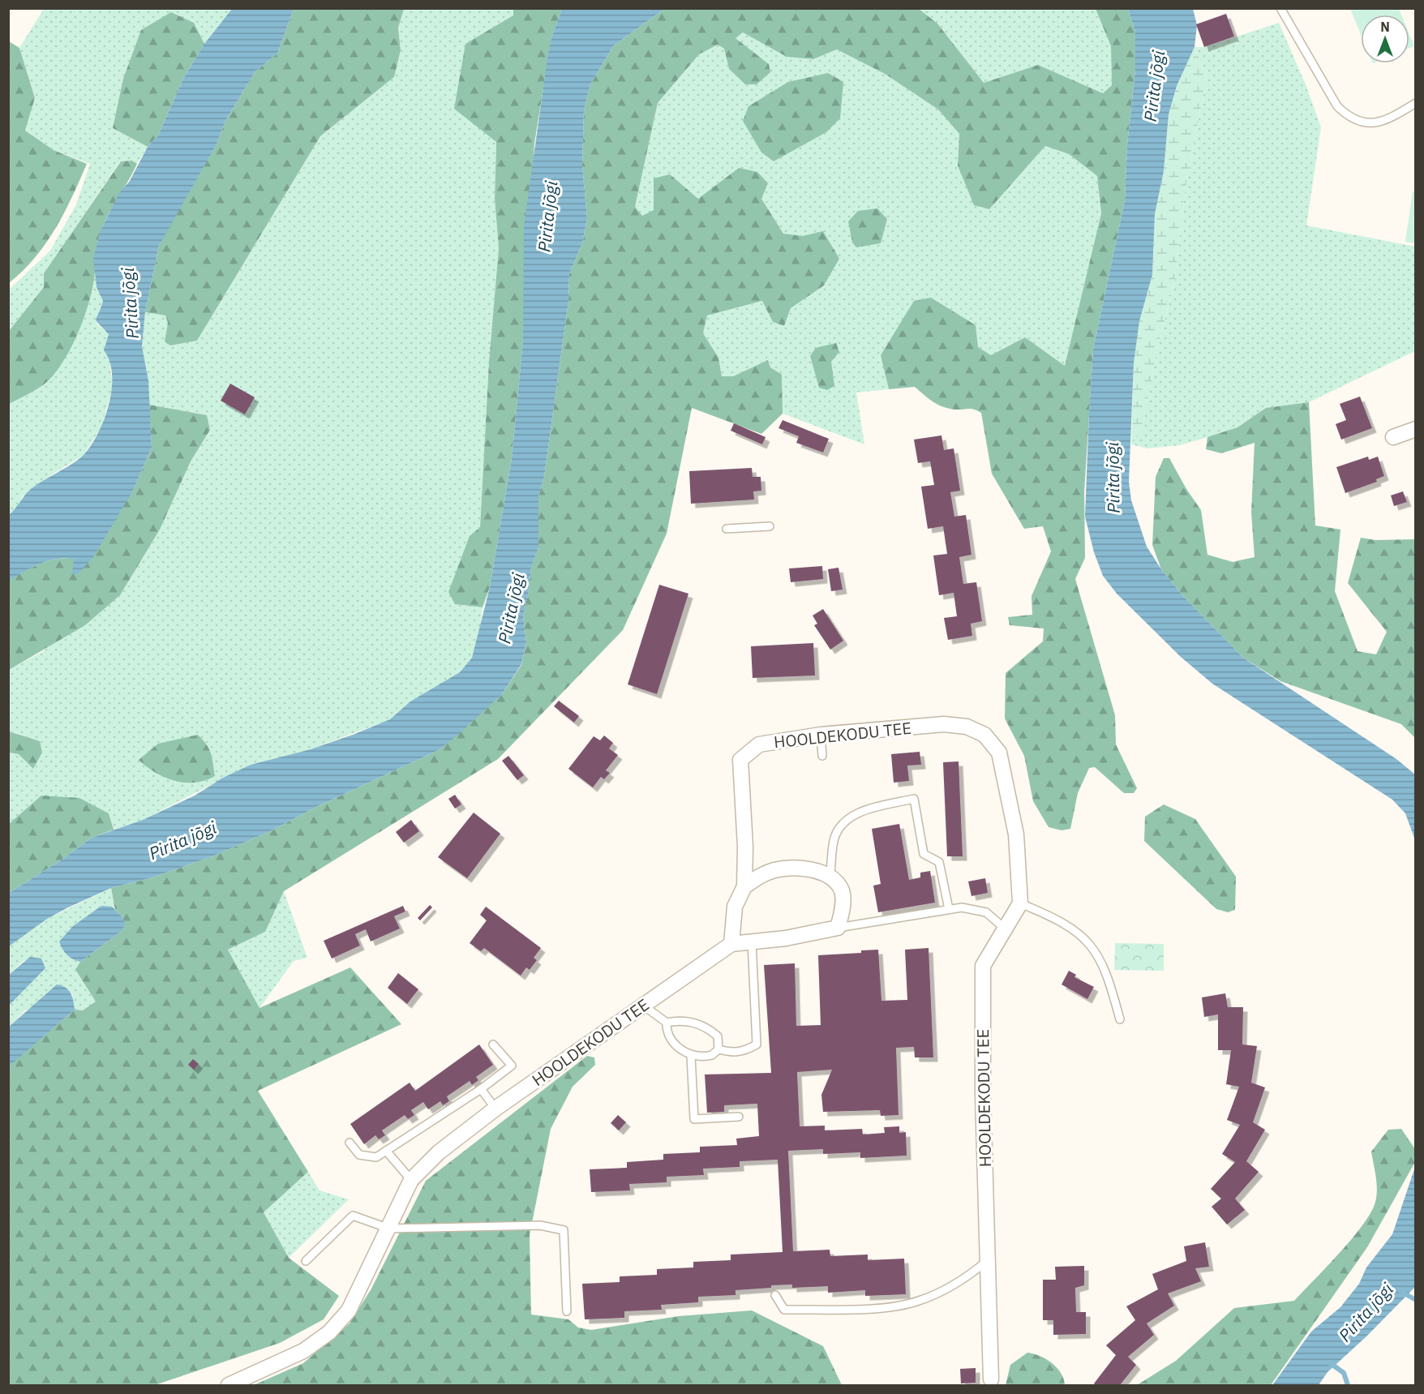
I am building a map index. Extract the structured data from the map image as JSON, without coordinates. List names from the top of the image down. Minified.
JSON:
{"streets":{"street":["HOOLDEKODU TEE"]},"water":["Pirita jõgi"],"north":"top"}
